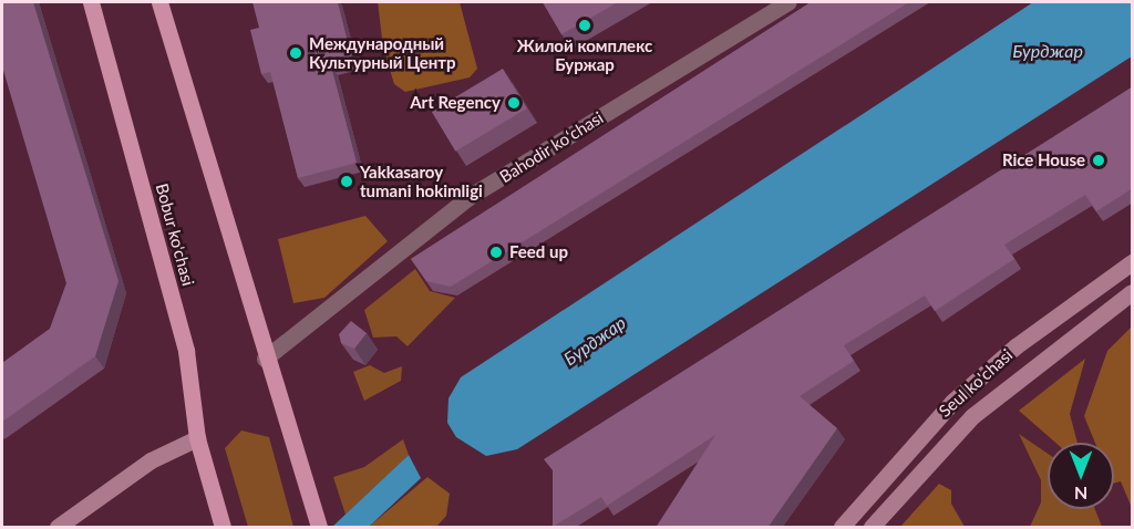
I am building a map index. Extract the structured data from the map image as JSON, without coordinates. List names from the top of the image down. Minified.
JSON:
{"streets":{"main road":["Bobur ko'chasi","Seul ko'chasi"],"street":["Bahodir koʻchasi"]},"water":["Бурджар"],"places":["Жилой комплекс Буржар","Международный Культурный Центр","Art Regency","Rice House","Yakkasaroy tumani hokimligi","Feed up"],"north":"bottom"}
